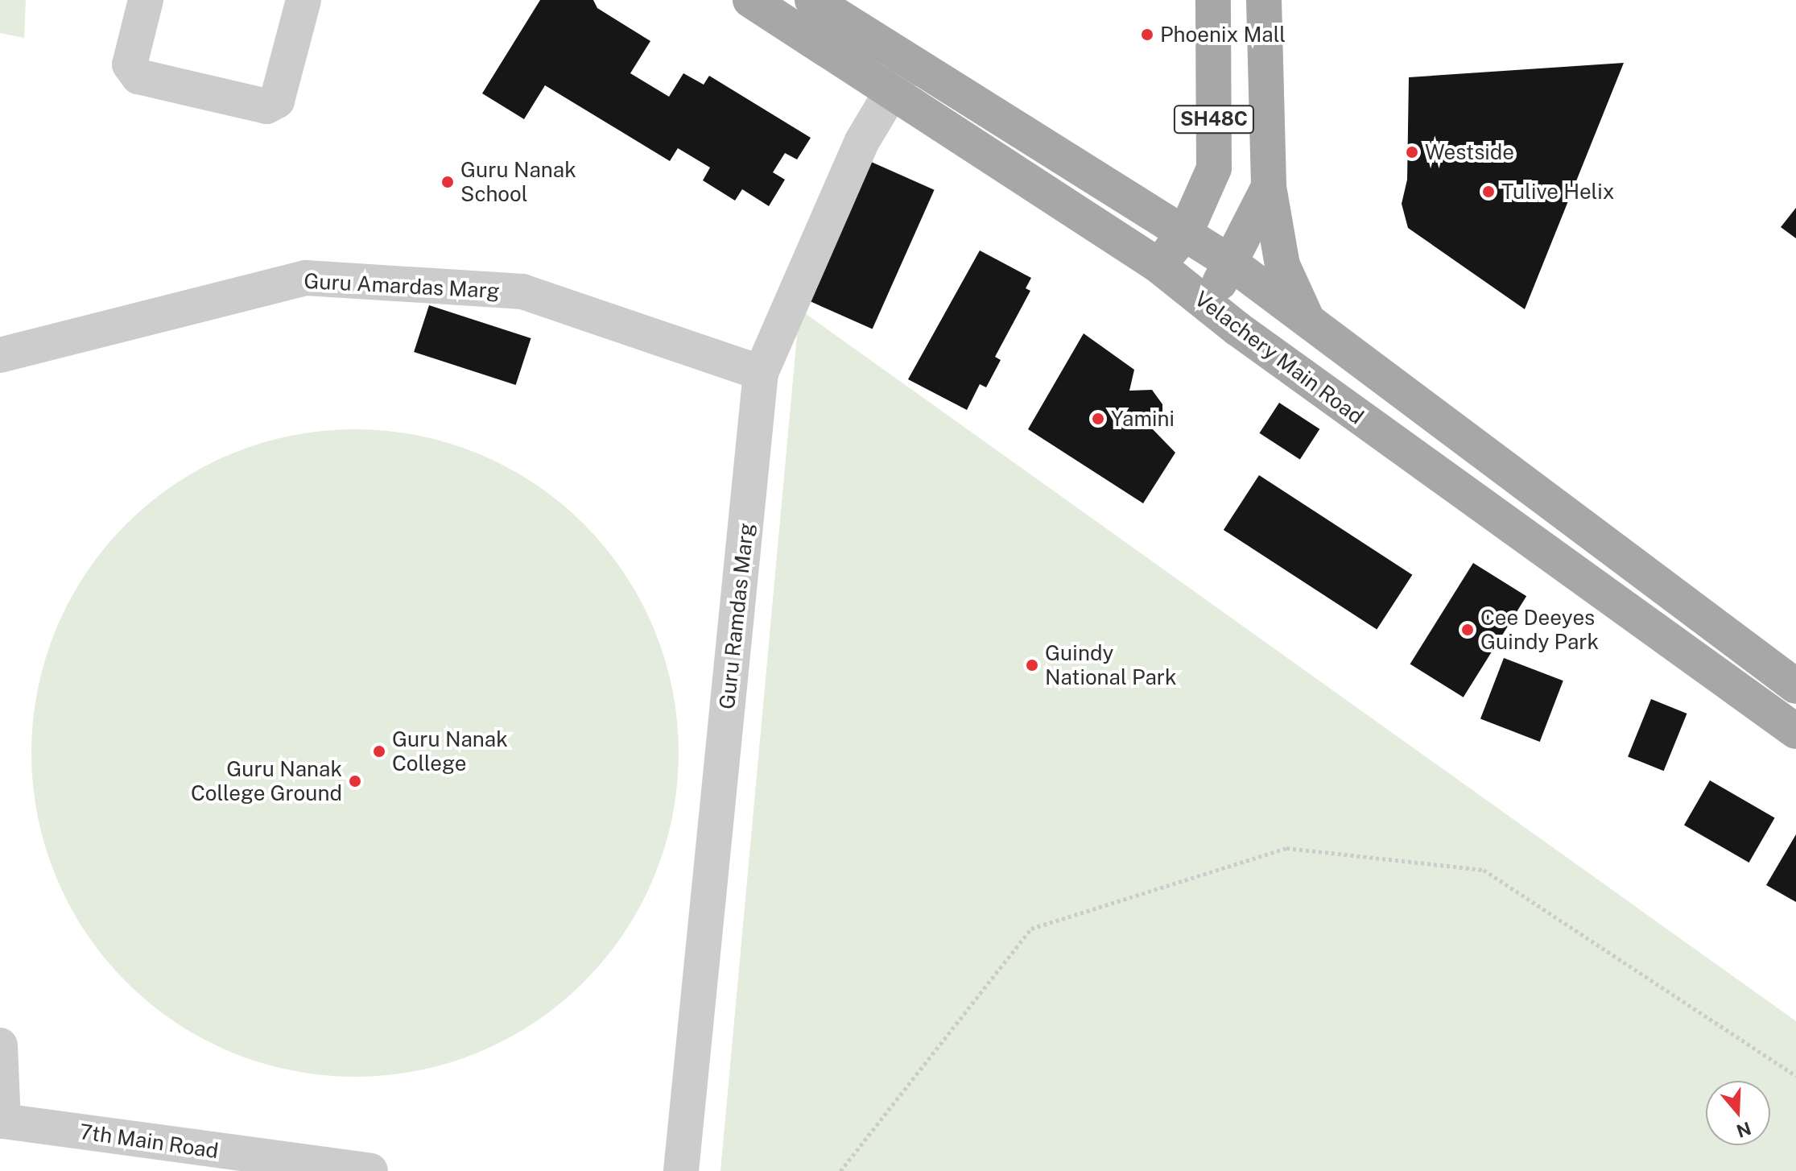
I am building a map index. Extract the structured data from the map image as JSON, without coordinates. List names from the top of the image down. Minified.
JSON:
{"streets":{"main road":["SH48C","Velachery Main Road"],"lane":["Guru Amardas Marg","Guru Ramdas Marg","7th Main Road"]},"crossings":[["SH48C","Velachery Main Road"],["Guru Amardas Marg","Guru Ramdas Marg"],["Velachery Main Road","Guru Ramdas Marg"]],"places":["Phoenix Mall","Westside","Guru Nanak School","Tulive Helix","Yamini","Cee Deeyes Guindy Park","Guindy National Park","Guru Nanak College","Guru Nanak College Ground"],"north":"bottom"}
